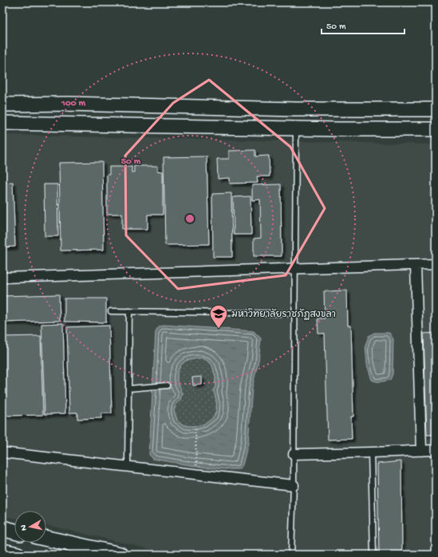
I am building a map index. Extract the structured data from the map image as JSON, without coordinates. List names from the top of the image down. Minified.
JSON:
{"places":{"school or university":["มหาวิทยาลัยราชภัฏสงขลา"]},"scale_bar":"50 m","north":"left","rings":["100 m","50 m"]}
